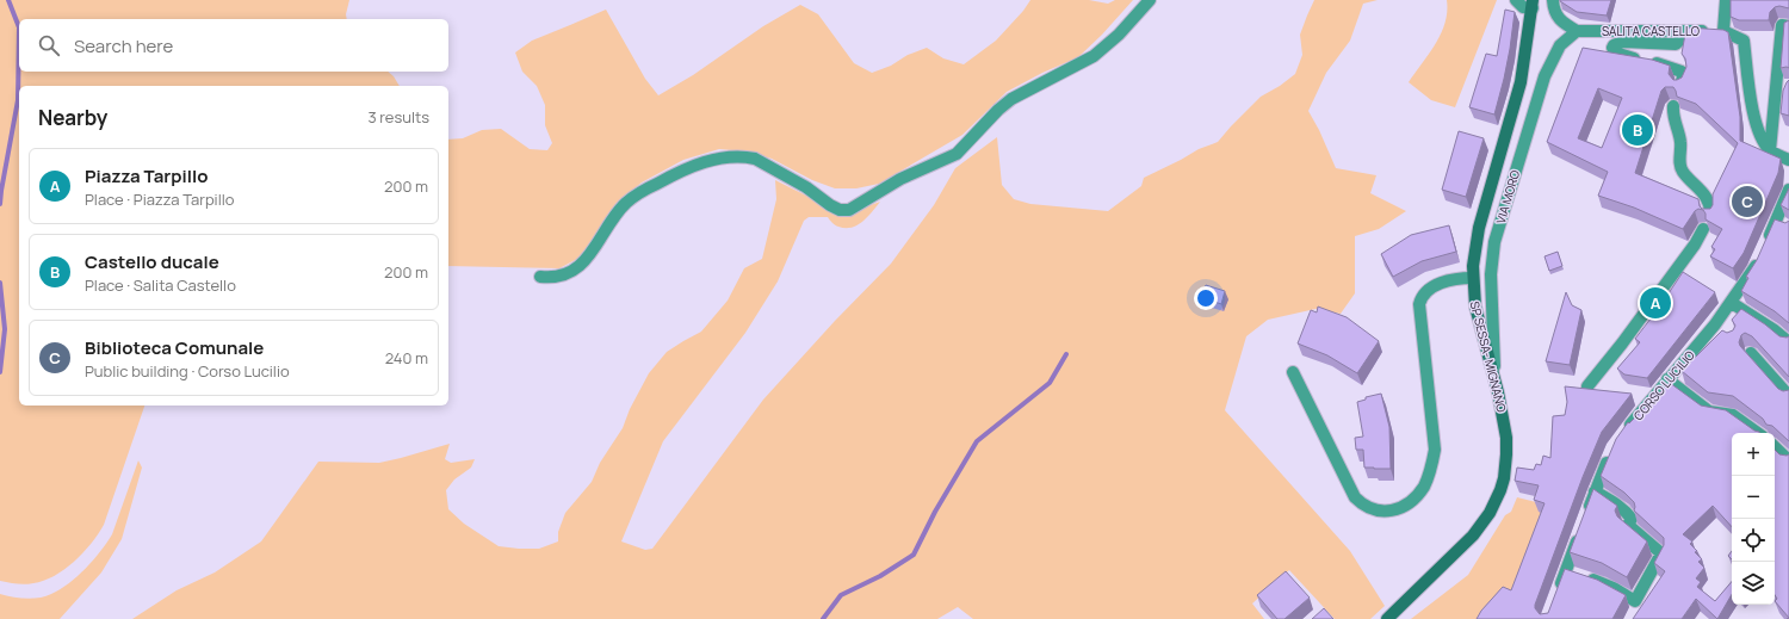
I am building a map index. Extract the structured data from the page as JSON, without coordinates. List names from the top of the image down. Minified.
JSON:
{"streets":{"street":["SALITA CASTELLO","VIA MORO","SP SESSA- MIGNANO","CORSO LUCILIO"]},"crossings":[["SALITA CASTELLO","VIA MORO"],["VIA MORO","SP SESSA- MIGNANO"]],"page":{"search":"Search here","heading":["Nearby","3 results"],"pins":["B","C","A"],"list":[{"mark":"A","name":"Piazza Tarpillo","note":"Place · Piazza Tarpillo","value":"200 m"},{"mark":"B","name":"Castello ducale","note":"Place · Salita Castello","value":"200 m"},{"mark":"C","name":"Biblioteca Comunale","note":"Public building · Corso Lucilio","value":"240 m"}],"map_buttons":["+","−"]}}
